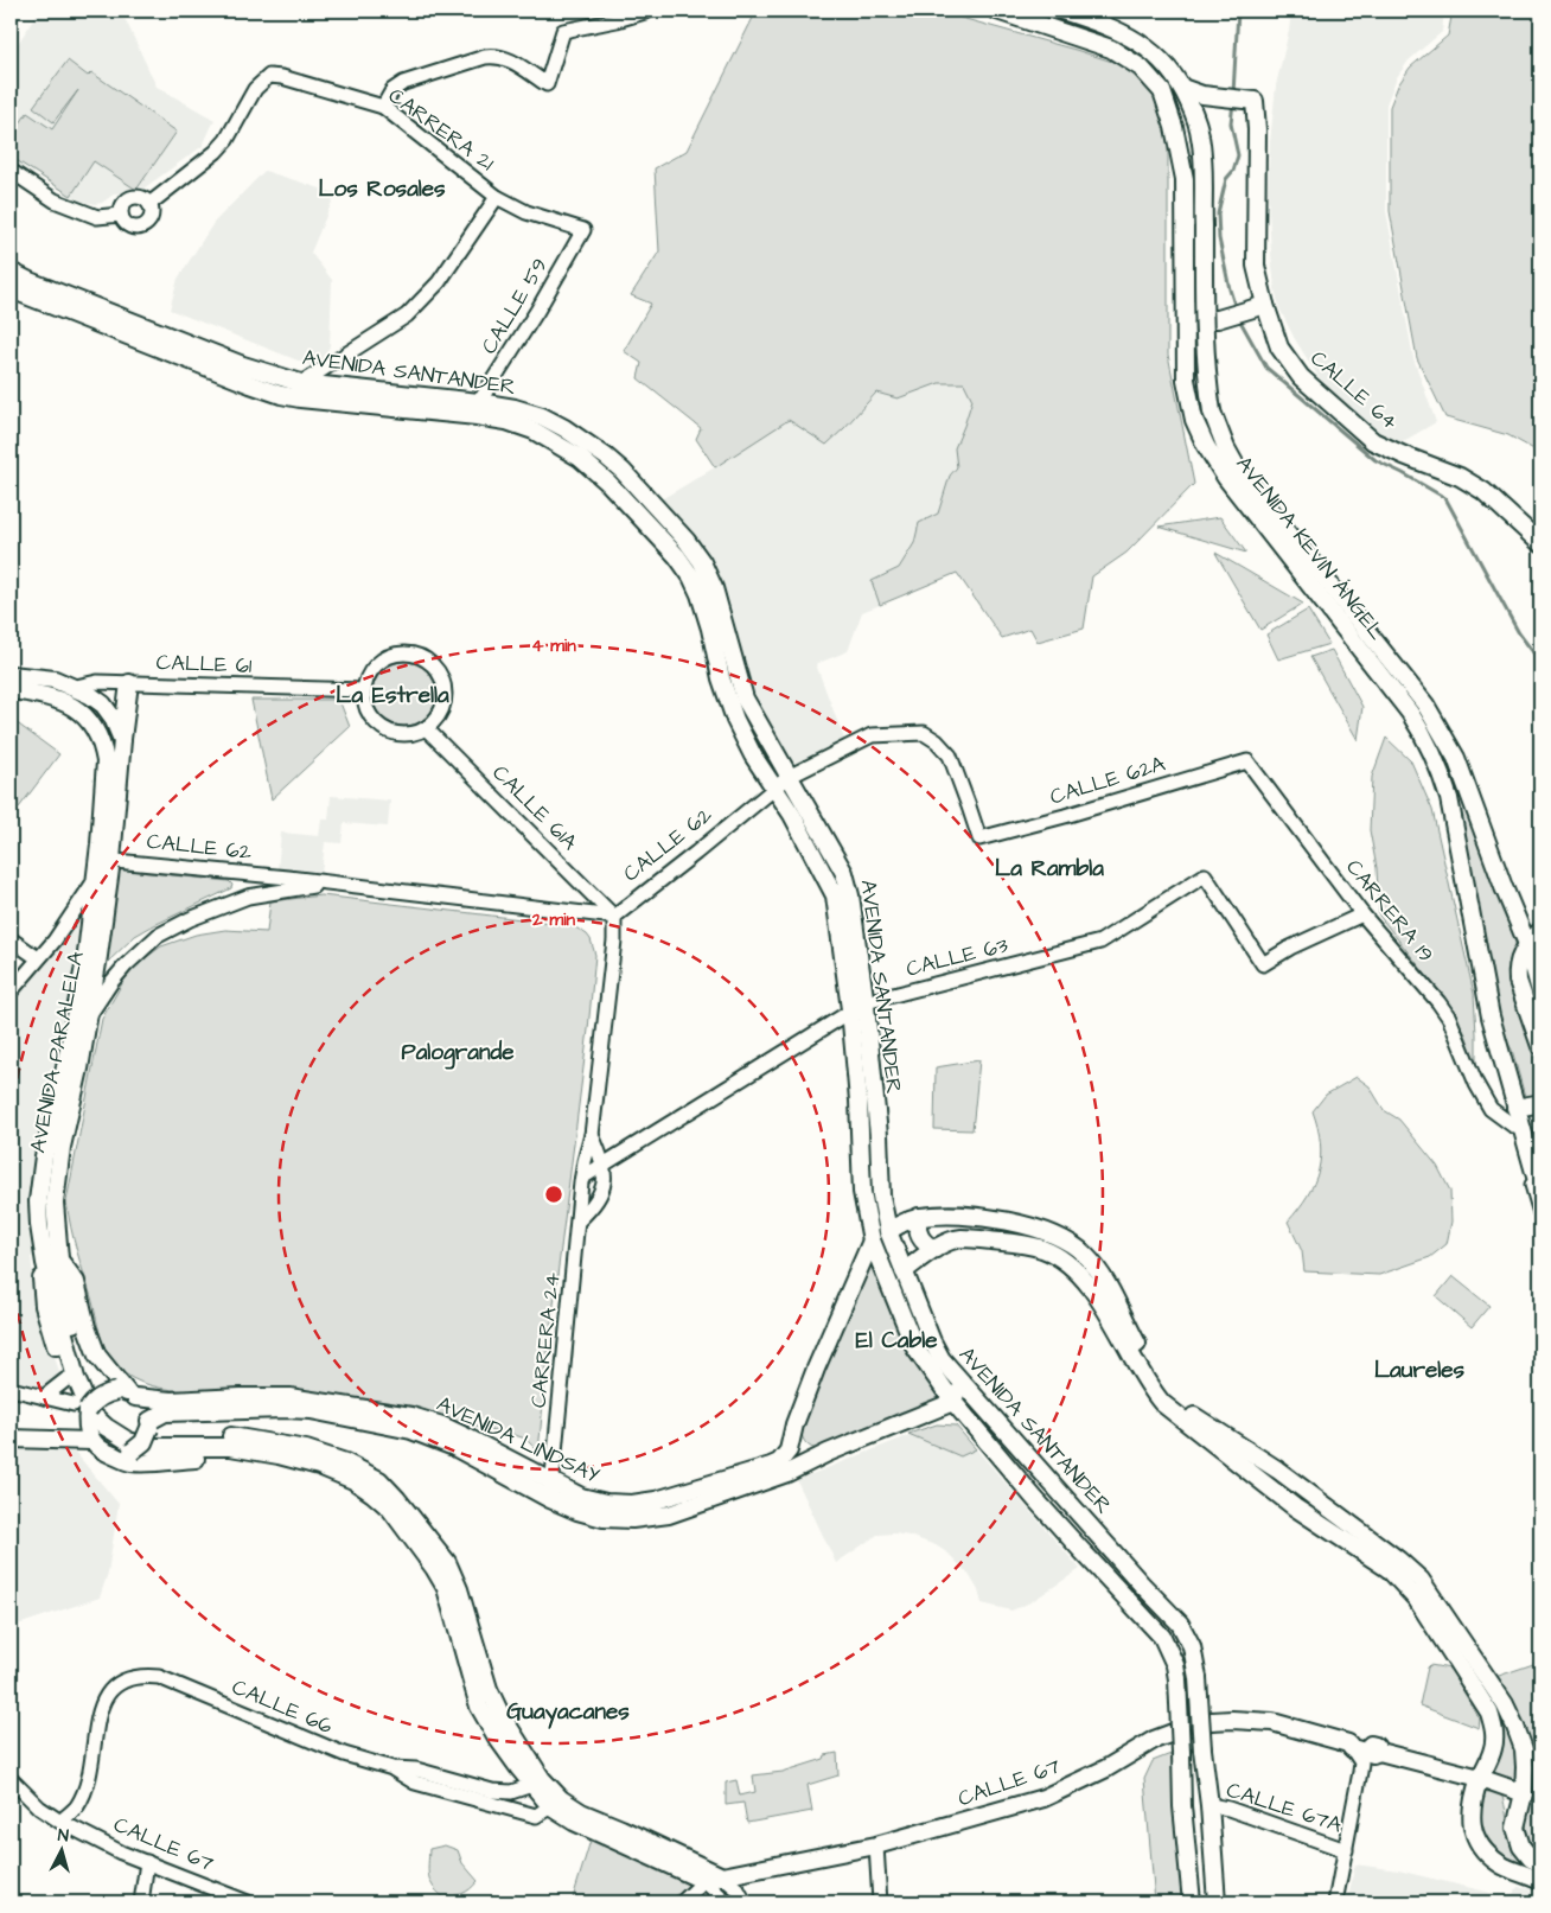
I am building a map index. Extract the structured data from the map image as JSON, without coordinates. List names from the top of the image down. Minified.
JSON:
{"streets":{"main road":["AVENIDA SANTANDER","CALLE 64","AVENIDA KEVIN ÁNGEL","AVENIDA PARALELA","AVENIDA LINDSAY","CALLE 67"],"street":["CARRERA 21","CALLE 59","CALLE 61","CALLE 62A","CALLE 61A","CALLE 62","CARRERA 19","CALLE 63","CARRERA 24","CALLE 66","CALLE 67A"]},"crossings":[["CARRERA 21","CALLE 59"],["CALLE 59","AVENIDA SANTANDER"],["AVENIDA SANTANDER","CALLE 62"],["AVENIDA SANTANDER","CALLE 63"],["AVENIDA SANTANDER","AVENIDA LINDSAY"],["AVENIDA SANTANDER","CALLE 67"],["AVENIDA SANTANDER","CALLE 67A"],["CALLE 64","AVENIDA KEVIN ÁNGEL"],["CALLE 61","CALLE 61A"],["CALLE 61","AVENIDA PARALELA"],["CALLE 62A","CALLE 62"],["CALLE 62A","CARRERA 19"],["CALLE 61A","CALLE 62"],["CALLE 61A","CARRERA 24"],["CALLE 62","AVENIDA PARALELA"],["CALLE 62","CARRERA 24"],["CARRERA 19","CALLE 63"],["CALLE 63","CARRERA 24"],["AVENIDA PARALELA","CALLE 66"],["AVENIDA PARALELA","CALLE 67"],["CARRERA 24","AVENIDA LINDSAY"],["CALLE 66","CALLE 67"]],"districts":["Los Rosales","La Estrella","La Rambla","Palogrande","El Cable","Laureles","Guayacanes"],"north":"top","rings":["4 min","2 min"]}
